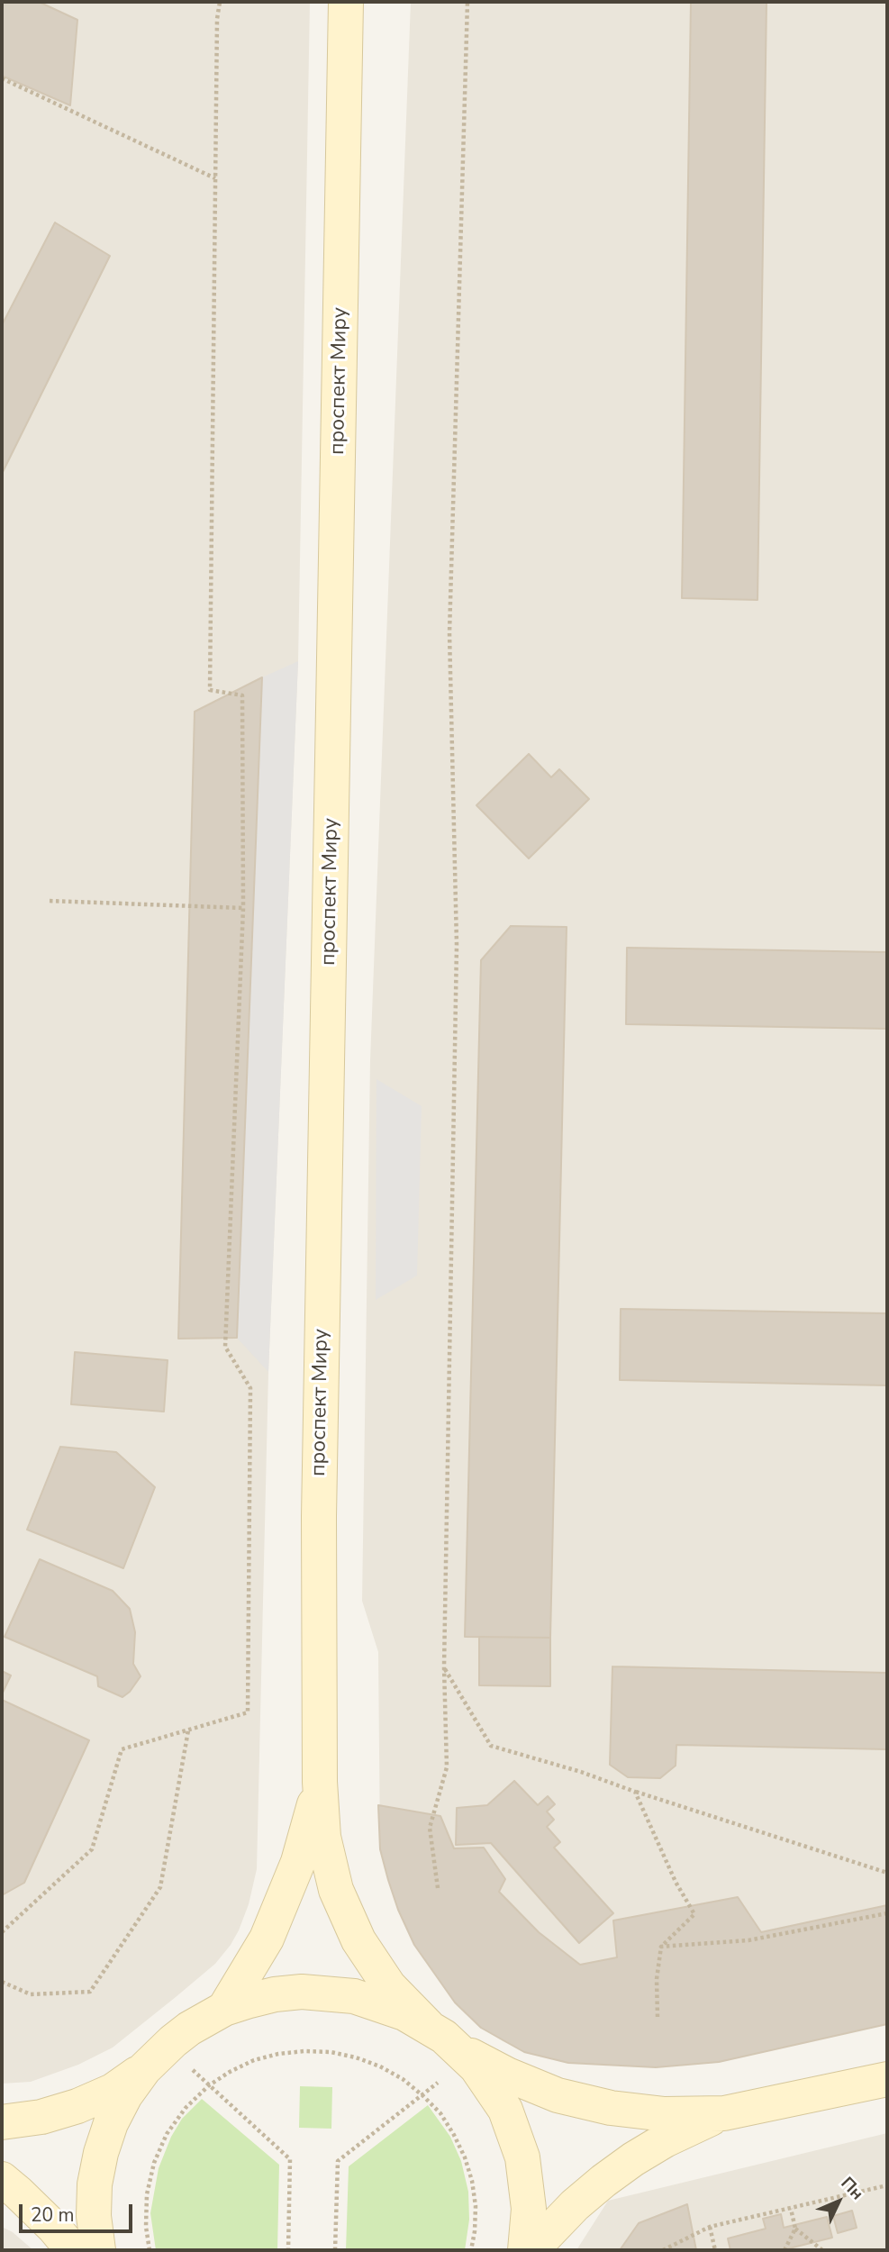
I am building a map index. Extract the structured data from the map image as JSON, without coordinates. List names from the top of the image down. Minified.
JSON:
{"streets":{"main road":["проспект Миру"]},"scale_bar":"20 m","north":"top right"}
